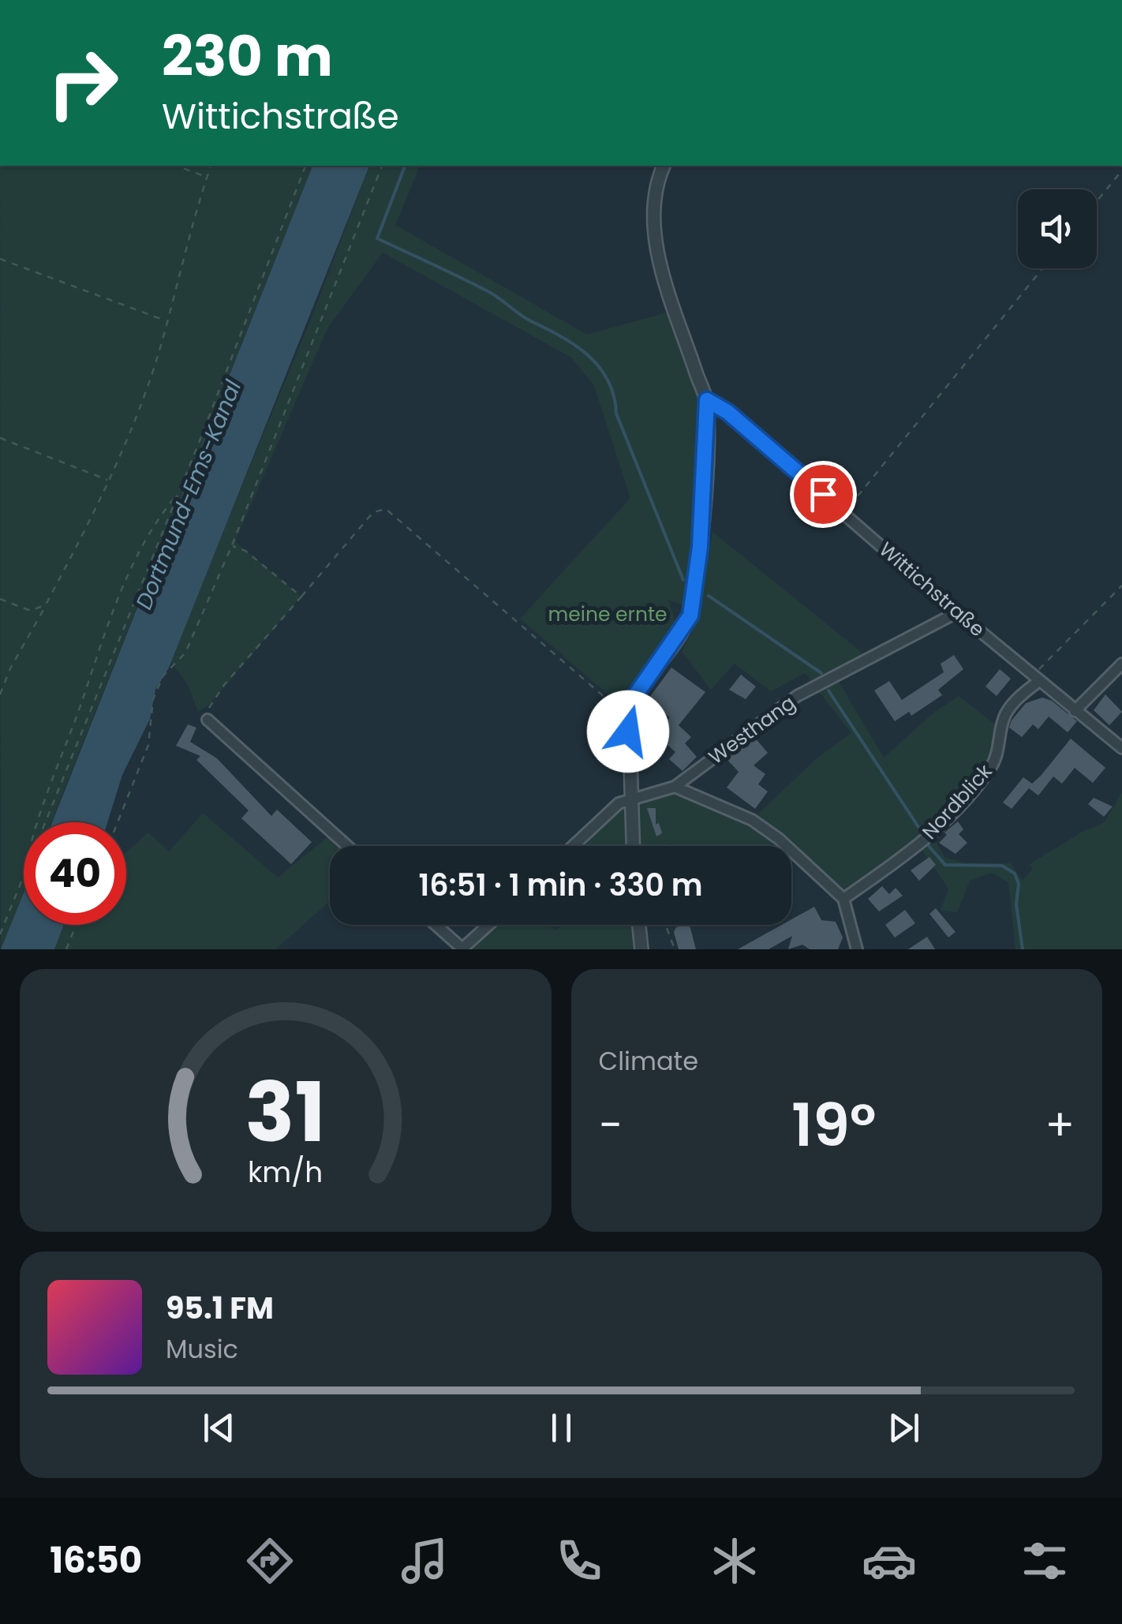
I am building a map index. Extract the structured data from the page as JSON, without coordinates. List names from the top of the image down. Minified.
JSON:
{"streets":{"street":["Wittichstraße","Westhang","Nordblick"]},"crossings":[["Wittichstraße","Westhang"],["Wittichstraße","Nordblick"]],"water":["Dortmund-Ems-Kanal"],"parks":["meine ernte"],"page":{"turn":["230 m","Wittichstraße"],"limit":"40","trip":"16:51 · 1 min · 330 m","tile":"Climate","heat":["−","19°","+"],"song":["95.1 FM","Music"],"tabs":"16:50","gauge":["31","km/h"]}}
